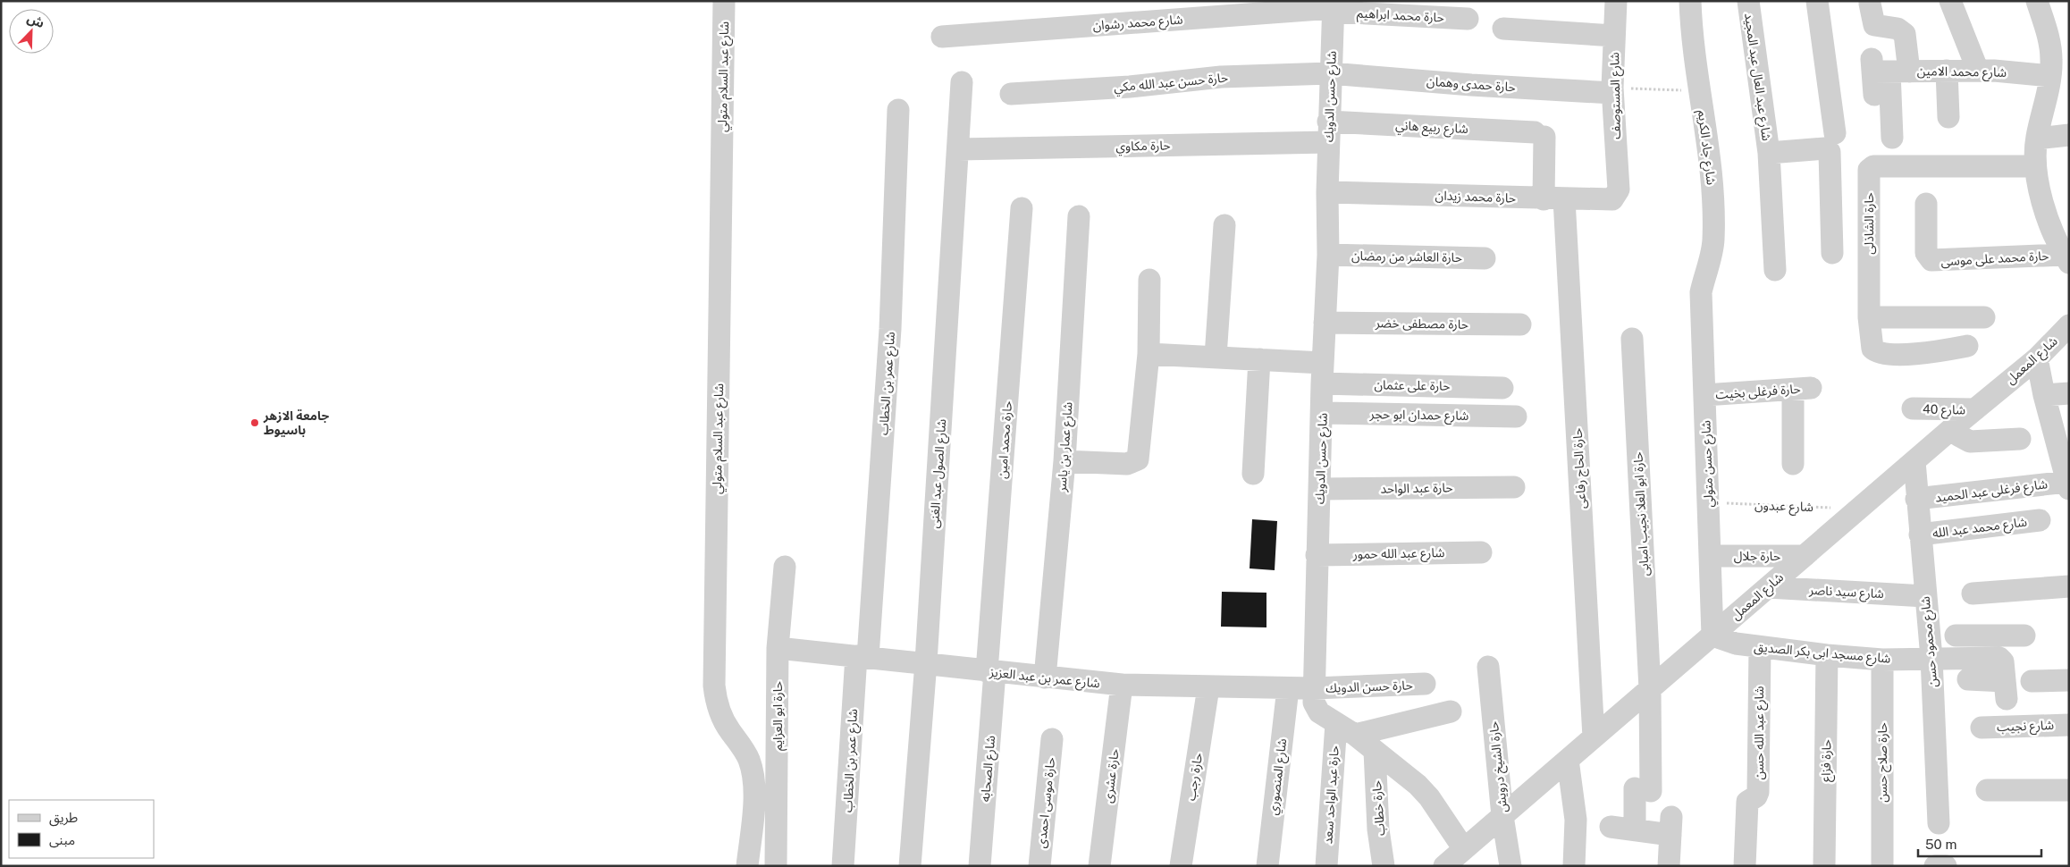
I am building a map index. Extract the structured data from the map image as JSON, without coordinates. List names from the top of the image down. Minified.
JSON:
{"streets":{"street":["حارة محمد ابراهيم","شارع محمد رشوان","شارع محمد الامين","شارع عبد السلام متولي","شارع عبد العال عبد المجيد","حارة حسن عبد الله مكي","حارة حمدى وهمان","شارع المستوصف","شارع حسن الدويك","شارع ربيع هاني","حارة مكاوي","شارع جاد الكريم","حارة محمد زيدان","حارة الشاذلى","حارة العاشر من رمضان","حارة محمد على موسى","حارة مصطفى خضر","شارع المعمل","شارع عمر بن الخطاب","حارة على عثمان","حارة فرغلى بخيت","شارع 40","شارع حمدان ابو حجر","حارة محمد امين","شارع عمار بن ياسر","شارع حسن متولي","حارة الحاج رفاعى","شارع الصول عبد الغنى","حارة عبد الواحد","شارع فرغلى عبد الحميد","حارة ابو العلا نجيب امبابى","شارع محمد عبد الله","شارع عبد الله حمور","حارة جلال","شارع سيد ناصر","شارع محمود حسن","شارع مسجد ابى بكر الصديق","شارع عمر بن عبد العزيز","حارة حسن الدويك","حارة ابو العزايم","شارع نجيب","شارع عبد الله حسن","حارة فزاع","حارة صلاح حسن","حارة الشيخ درويش","شارع الصحابه","حارة عشرى","حارة رجب","شارع المنصوري","حارة عبد الواحد سعد","حارة موسى احمدى","حارة خطاب"],"path":["شارع عبدون"]},"crossings":[["حارة محمد ابراهيم","شارع محمد رشوان"],["حارة محمد ابراهيم","شارع حسن الدويك"],["شارع محمد رشوان","شارع حسن الدويك"],["حارة حسن عبد الله مكي","حارة حمدى وهمان"],["حارة حسن عبد الله مكي","شارع حسن الدويك"],["حارة حمدى وهمان","شارع المستوصف"],["حارة حمدى وهمان","شارع حسن الدويك"],["شارع المستوصف","حارة محمد زيدان"],["شارع حسن الدويك","شارع ربيع هاني"],["شارع حسن الدويك","حارة مكاوي"],["شارع حسن الدويك","حارة محمد زيدان"],["شارع حسن الدويك","حارة العاشر من رمضان"],["شارع حسن الدويك","حارة مصطفى خضر"],["شارع حسن الدويك","شارع المعمل"],["شارع حسن الدويك","حارة على عثمان"],["شارع حسن الدويك","شارع حمدان ابو حجر"],["شارع حسن الدويك","حارة عبد الواحد"],["شارع حسن الدويك","شارع عبد الله حمور"],["شارع حسن الدويك","شارع عمر بن عبد العزيز"],["شارع حسن الدويك","حارة حسن الدويك"],["شارع حسن الدويك","حارة عبد الواحد سعد"],["شارع حسن الدويك","حارة خطاب"],["شارع ربيع هاني","حارة مكاوي"],["شارع ربيع هاني","حارة الحاج رفاعى"],["حارة مكاوي","شارع الصول عبد الغنى"],["شارع جاد الكريم","شارع حسن متولي"],["حارة محمد زيدان","حارة الحاج رفاعى"],["شارع المعمل","شارع 40"],["شارع المعمل","شارع حسن متولي"],["شارع المعمل","حارة الحاج رفاعى"],["شارع المعمل","شارع عبدون"],["شارع المعمل","حارة ابو العلا نجيب امبابى"],["شارع المعمل","حارة جلال"],["شارع المعمل","شارع سيد ناصر"],["شارع المعمل","شارع محمود حسن"],["شارع المعمل","شارع مسجد ابى بكر الصديق"],["شارع المعمل","حارة الشيخ درويش"],["شارع عمر بن الخطاب","شارع عمر بن عبد العزيز"],["حارة فرغلى بخيت","شارع حسن متولي"],["حارة محمد امين","شارع عمر بن عبد العزيز"],["حارة محمد امين","شارع الصحابه"],["شارع عمار بن ياسر","شارع عمر بن عبد العزيز"],["شارع حسن متولي","شارع عبدون"],["شارع حسن متولي","حارة جلال"],["شارع حسن متولي","شارع مسجد ابى بكر الصديق"],["شارع الصول عبد الغنى","شارع عمر بن عبد العزيز"],["شارع فرغلى عبد الحميد","شارع محمود حسن"],["شارع محمد عبد الله","شارع محمود حسن"],["شارع سيد ناصر","شارع محمود حسن"],["شارع محمود حسن","شارع مسجد ابى بكر الصديق"],["شارع مسجد ابى بكر الصديق","شارع عبد الله حسن"],["شارع مسجد ابى بكر الصديق","حارة فزاع"],["شارع مسجد ابى بكر الصديق","حارة صلاح حسن"],["شارع عمر بن عبد العزيز","حارة حسن الدويك"],["شارع عمر بن عبد العزيز","حارة ابو العزايم"],["شارع عمر بن عبد العزيز","شارع الصحابه"],["شارع عمر بن عبد العزيز","حارة عشرى"],["شارع عمر بن عبد العزيز","حارة رجب"],["شارع عمر بن عبد العزيز","شارع المنصوري"]],"places":["جامعة الازهر باسيوط"],"legend":["طريق","مبنى"],"scale_bar":"50 m","north":"top right"}
